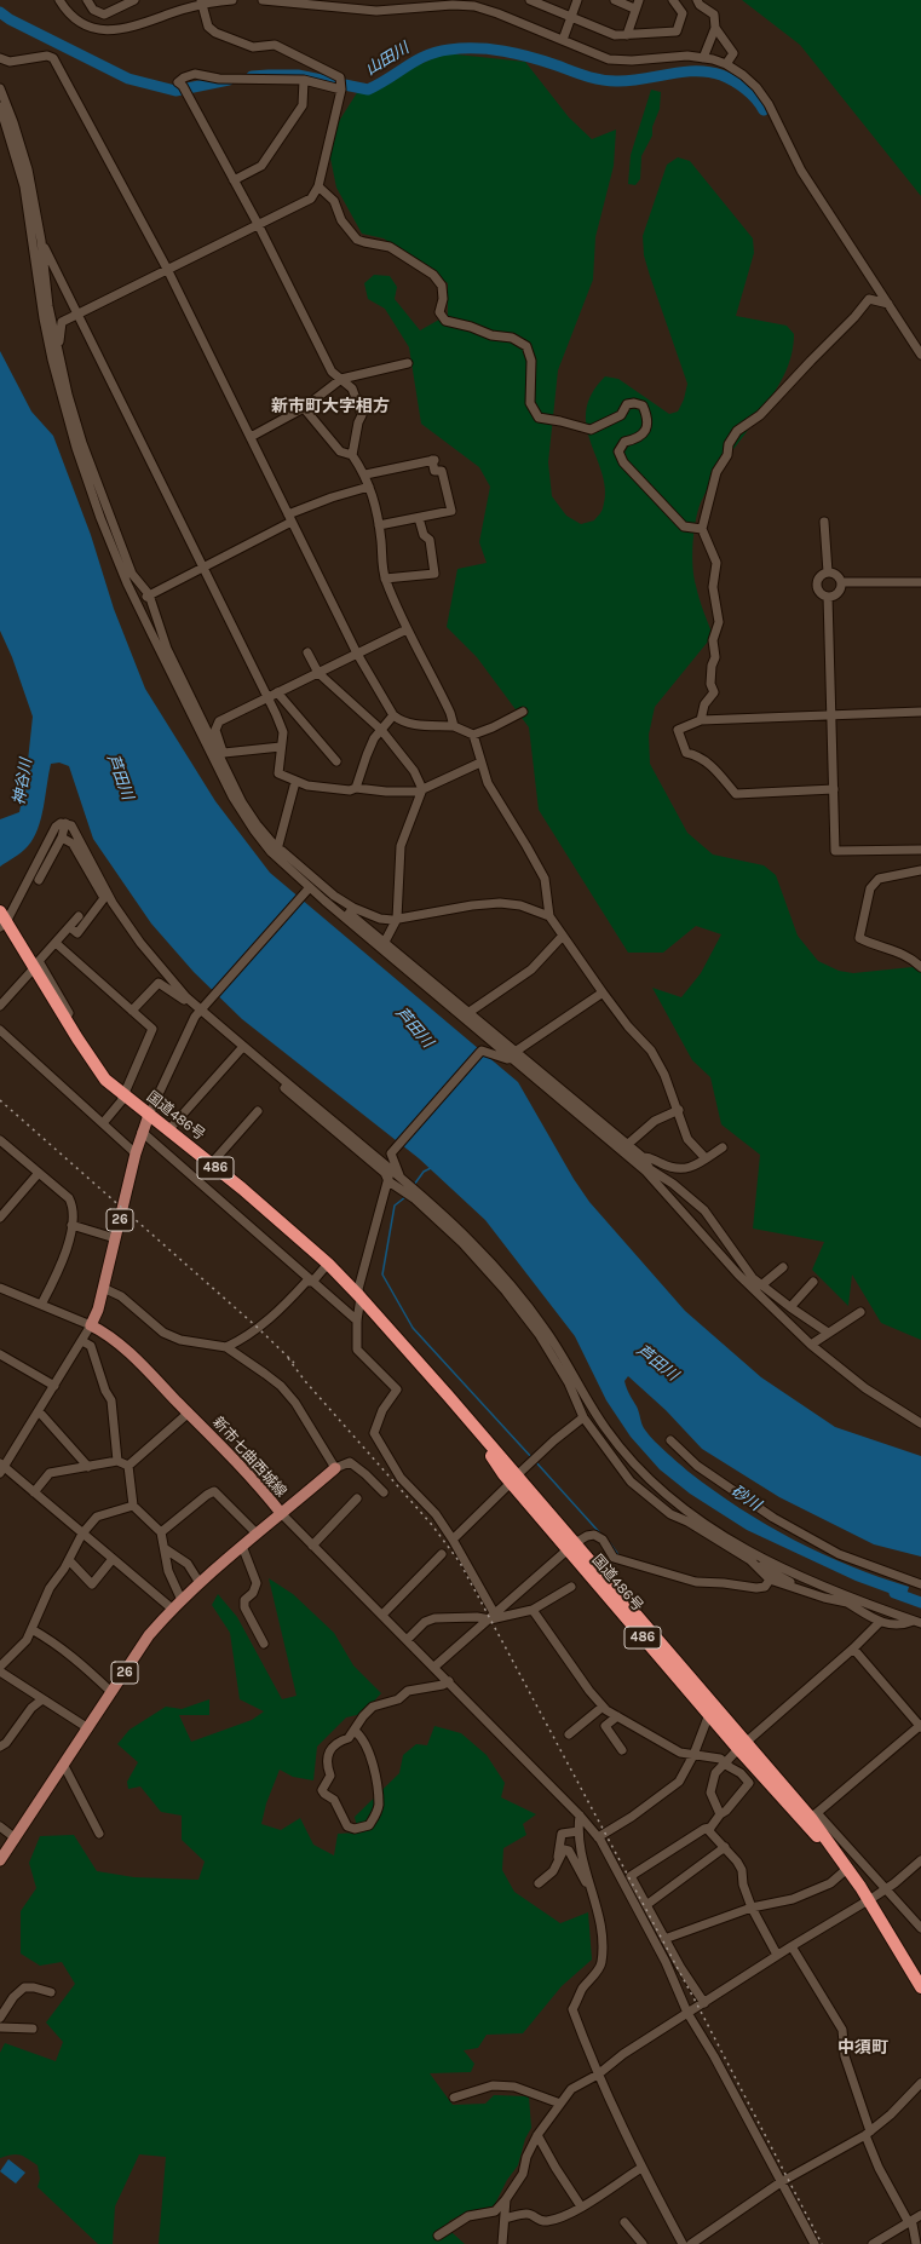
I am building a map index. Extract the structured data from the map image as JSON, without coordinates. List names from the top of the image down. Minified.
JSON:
{"streets":{"highway":["国道486号","486"],"main road":["26","新市七曲西城線"]},"crossings":[["国道486号","26"],["26","新市七曲西城線"]],"districts":["新市町大字相方","中須町"],"water":["山田川","芦田川","神谷川","砂川"]}
